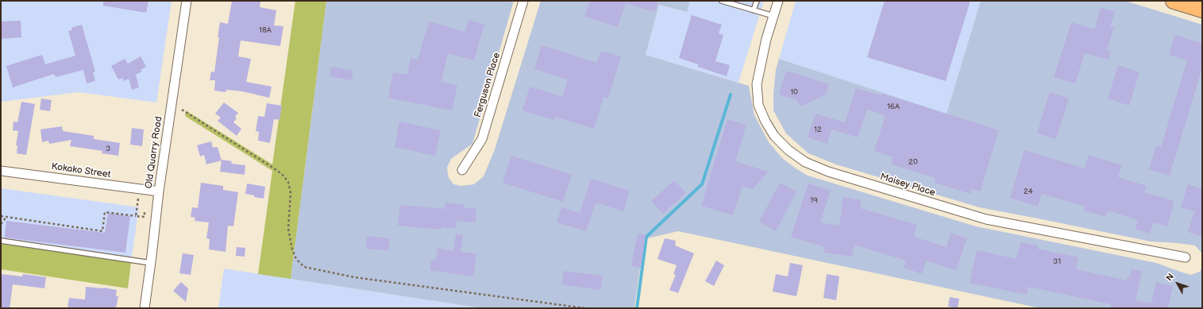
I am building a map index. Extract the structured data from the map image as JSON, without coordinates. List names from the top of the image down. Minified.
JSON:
{"streets":{"street":["Ferguson Place","Old Quarry Road","Kokako Street","Maisey Place"]},"crossings":[["Old Quarry Road","Kokako Street"]],"house_numbers":["18A","10","16A","12","3","20","24","19","31"],"north":"top left"}
